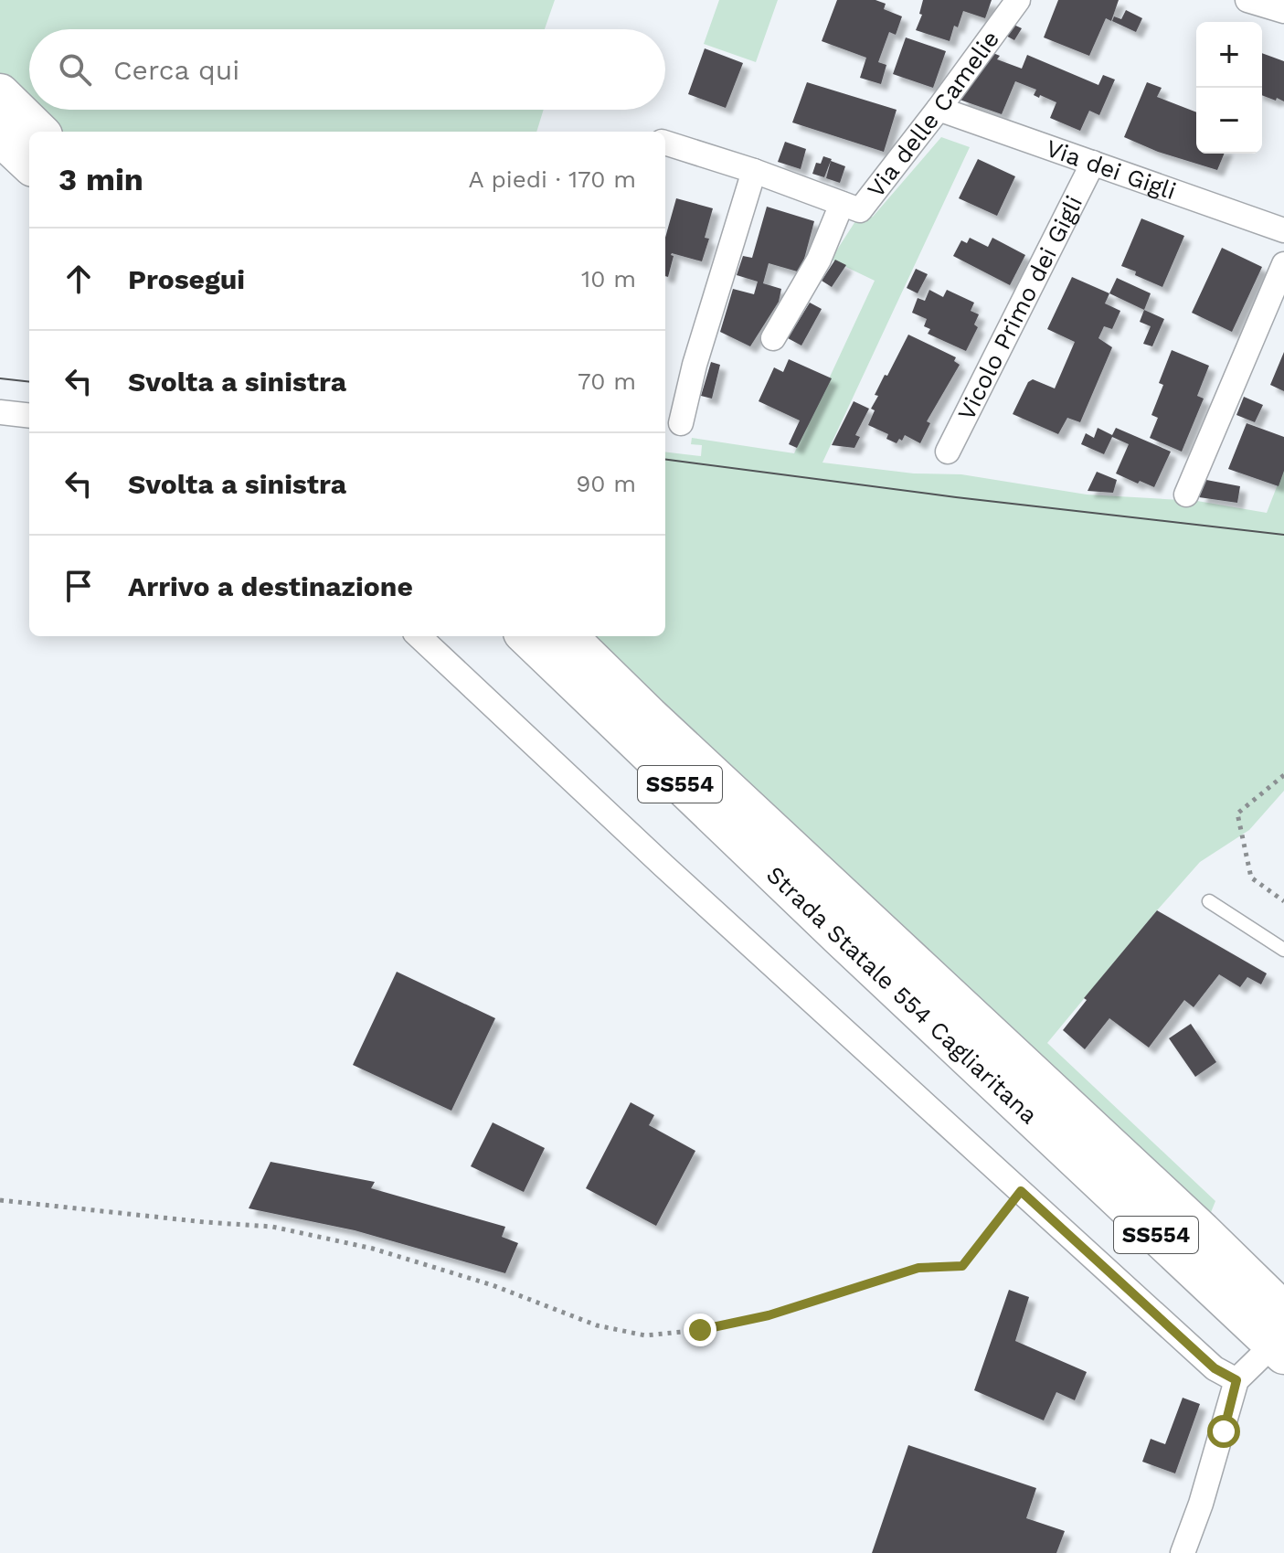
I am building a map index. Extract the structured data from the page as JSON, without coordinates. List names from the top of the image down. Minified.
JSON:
{"streets":{"main road":["SS554","Strada Statale 554 Cagliaritana"],"street":["Via delle Camelie","Via dei Gigli","Vicolo Primo dei Gigli"]},"crossings":[["Via delle Camelie","Via dei Gigli"],["Via dei Gigli","Vicolo Primo dei Gigli"]],"page":{"map_buttons":["+","−"],"search":"Cerca qui","heading":["3 min","A piedi · 170 m"],"list":[["Prosegui","10 m"],["Svolta a sinistra","70 m"],["Svolta a sinistra","90 m"],"Arrivo a destinazione"]}}
